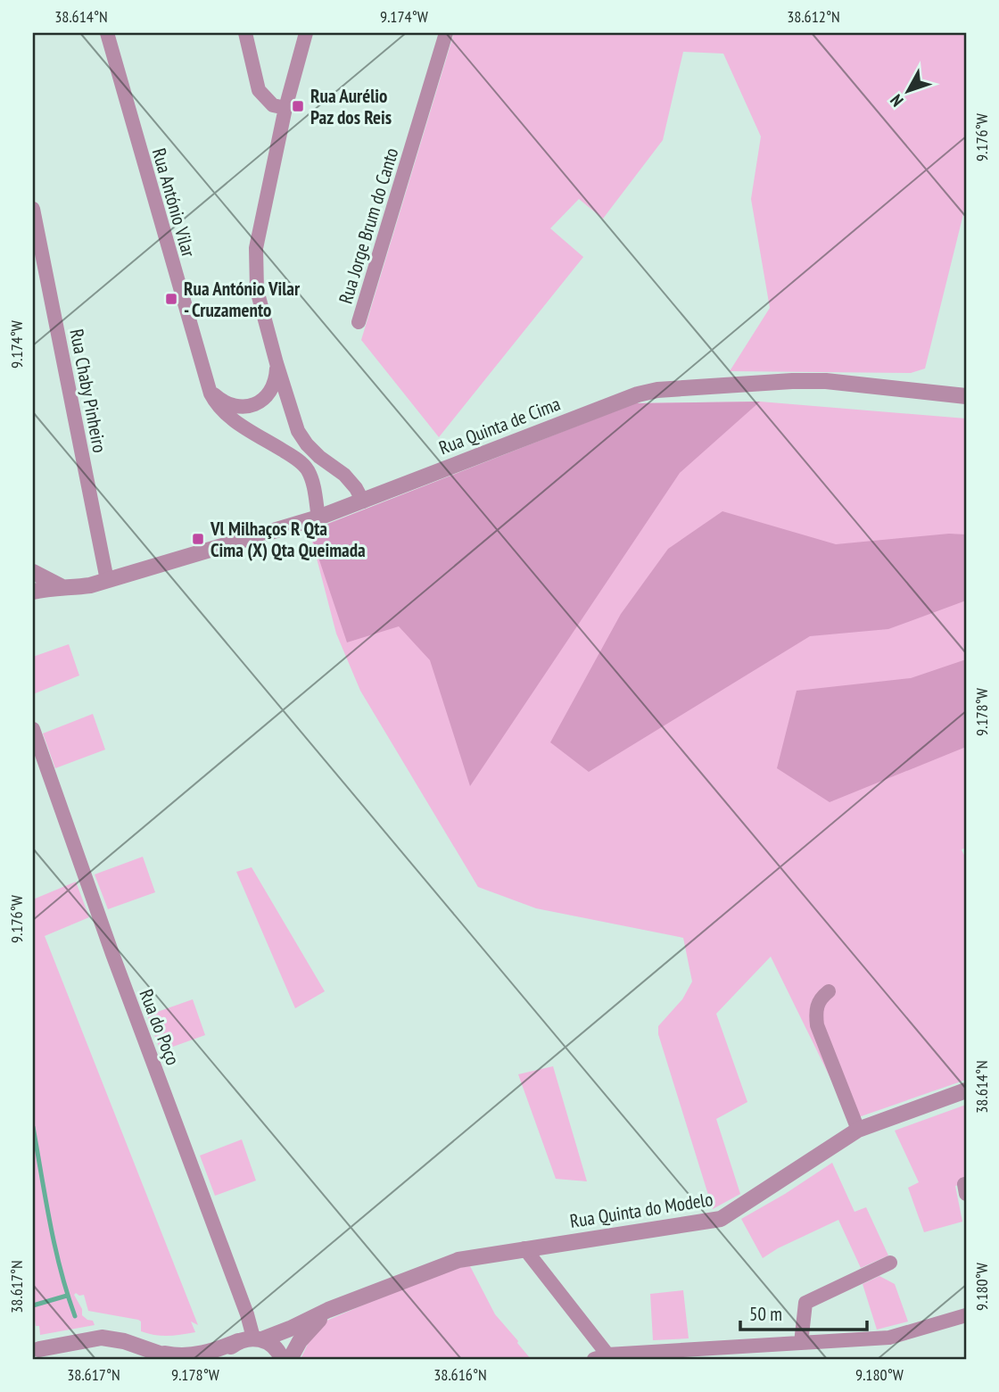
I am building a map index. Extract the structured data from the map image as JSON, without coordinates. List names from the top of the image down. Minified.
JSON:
{"streets":{"street":["Rua António Vilar","Rua Jorge Brum do Canto","Rua Chaby Pinheiro","Rua Quinta de Cima","Rua do Poço","Rua Quinta do Modelo"]},"crossings":[["Rua António Vilar","Rua Quinta de Cima"],["Rua Chaby Pinheiro","Rua Quinta de Cima"],["Rua do Poço","Rua Quinta do Modelo"]],"places":{"transit":["Rua Aurélio Paz dos Reis","Rua António Vilar - Cruzamento","Vl Milhaços R Qta Cima (X) Qta Queimada"]},"scale_bar":"50 m","north":"bottom left","coordinates":["38.614°N","9.174°W","38.612°N","9.176°W","9.178°W","9.180°W","38.617°N","38.616°N"]}
